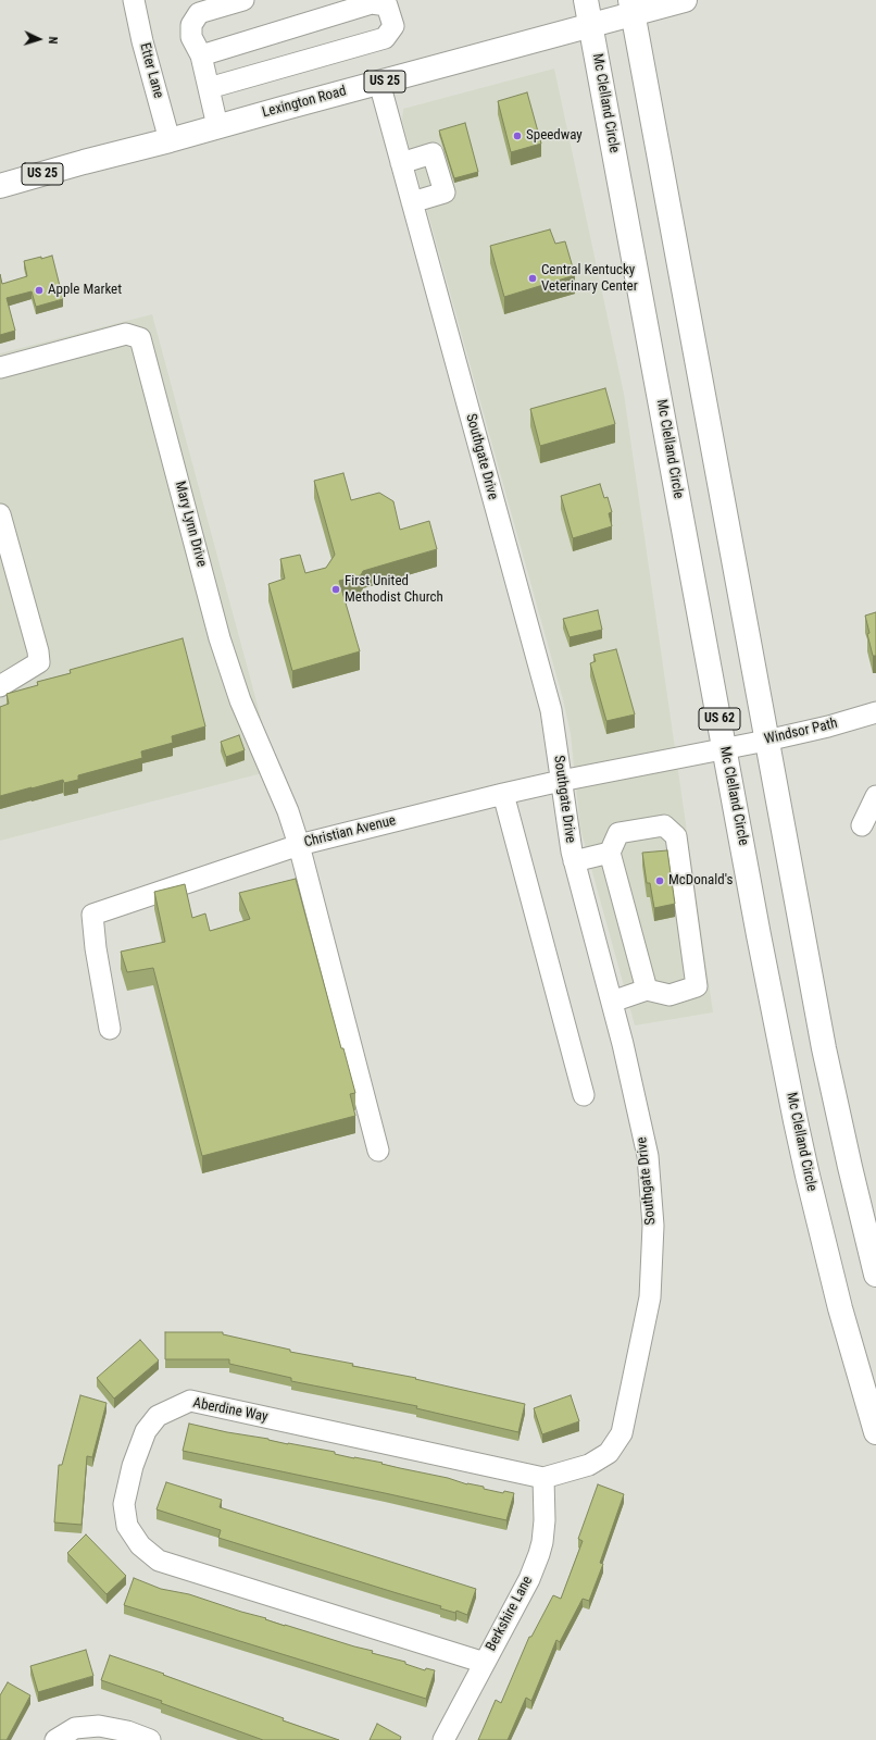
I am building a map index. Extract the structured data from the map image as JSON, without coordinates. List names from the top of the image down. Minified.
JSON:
{"streets":{"main road":["US 25","Lexington Road","Mc Clelland Circle","US 62"],"street":["Etter Lane","Southgate Drive","Mary Lynn Drive","Windsor Path","Christian Avenue","Aberdine Way","Berkshire Lane"]},"crossings":[["Etter Lane","Lexington Road"],["Lexington Road","Mc Clelland Circle"],["Lexington Road","Southgate Drive"],["Lexington Road","US 62"],["Mc Clelland Circle","Windsor Path"],["Mc Clelland Circle","Christian Avenue"],["Southgate Drive","Christian Avenue"],["Southgate Drive","Aberdine Way"],["Southgate Drive","Berkshire Lane"],["Mary Lynn Drive","Christian Avenue"],["US 62","Windsor Path"],["Windsor Path","Christian Avenue"],["Aberdine Way","Berkshire Lane"]],"places":["Speedway","Central Kentucky Veterinary Center","Apple Market","First United Methodist Church","McDonald's"],"north":"right"}
